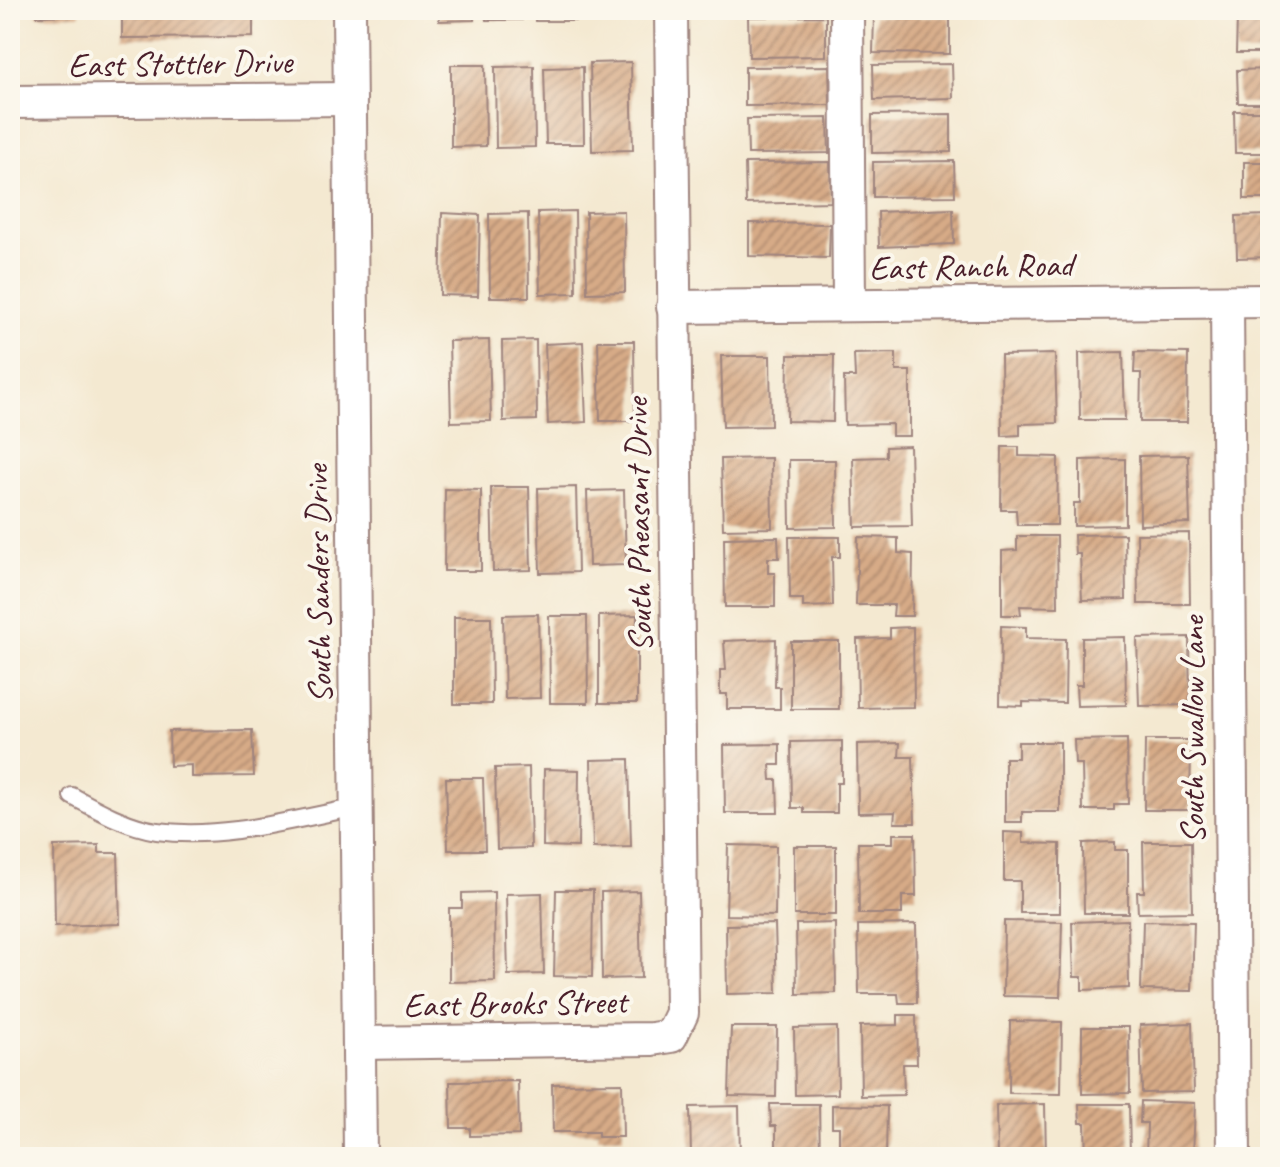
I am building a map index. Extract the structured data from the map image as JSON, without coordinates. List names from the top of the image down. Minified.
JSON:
{"streets":{"street":["East Stottler Drive","East Ranch Road","South Pheasant Drive","South Sanders Drive","South Swallow Lane","East Brooks Street"]},"crossings":[["East Stottler Drive","South Sanders Drive"],["East Ranch Road","South Pheasant Drive"],["East Ranch Road","South Swallow Lane"],["South Pheasant Drive","East Brooks Street"],["South Sanders Drive","East Brooks Street"]]}
